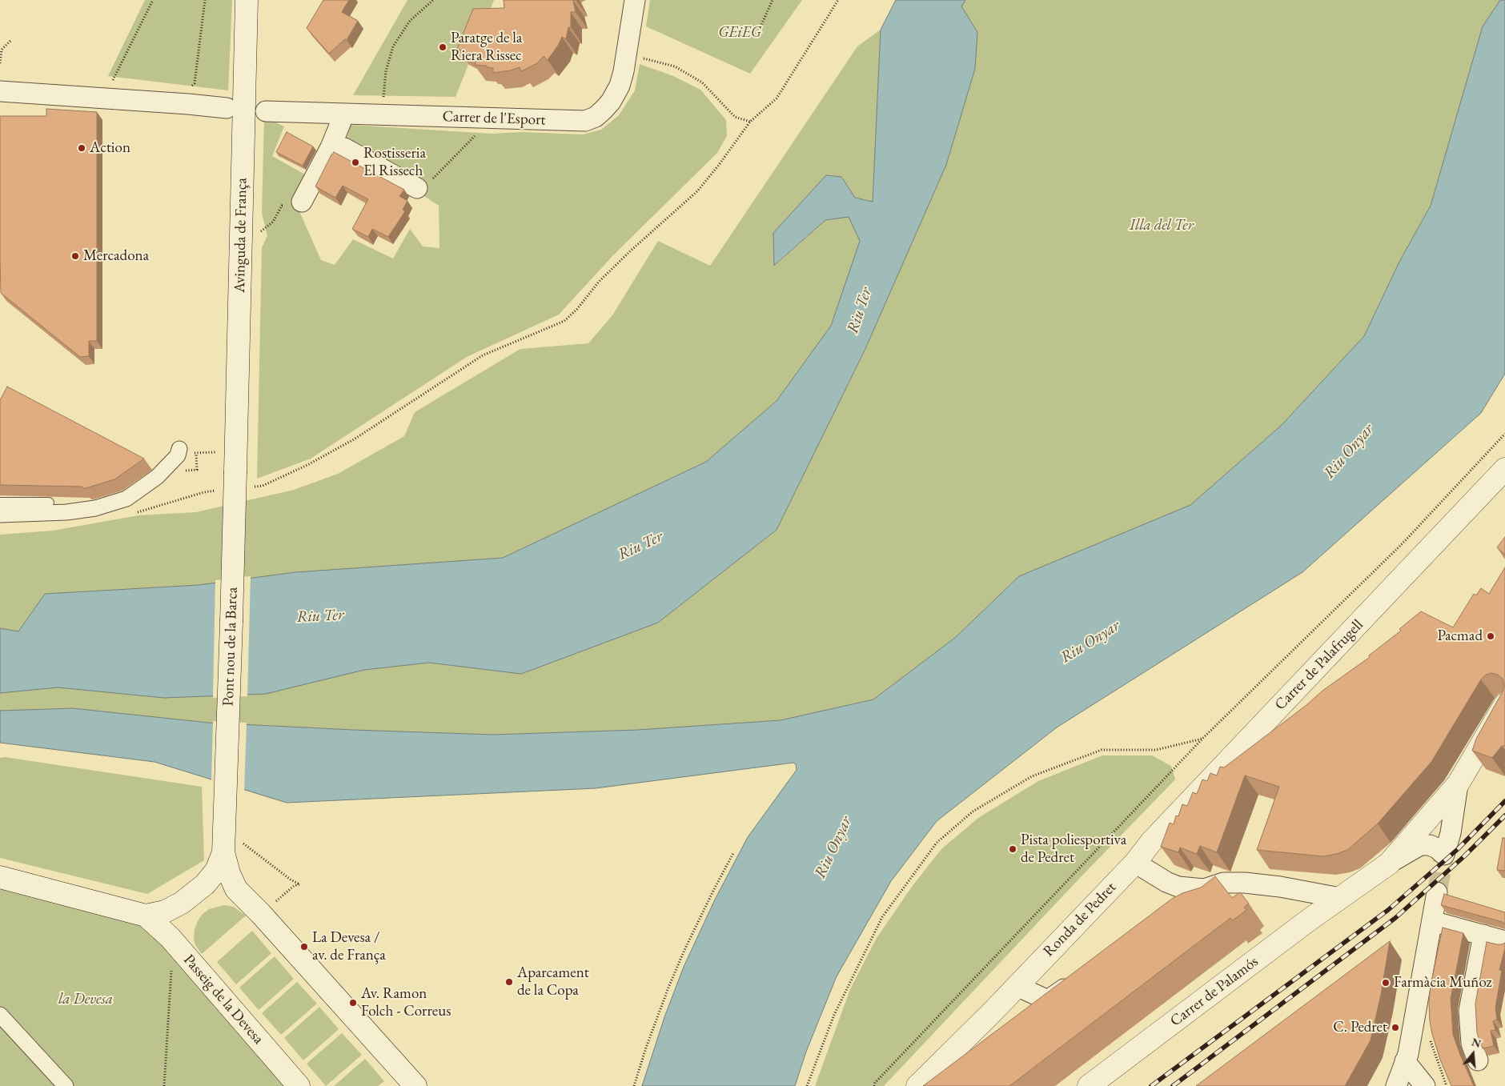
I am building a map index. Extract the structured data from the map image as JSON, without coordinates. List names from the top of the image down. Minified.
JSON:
{"streets":{"main road":["Avinguda de França","Pont nou de la Barca","Carrer de Palafrugell","Ronda de Pedret","Carrer de Palamós","Passeig de la Devesa"],"street":["Carrer de l'Esport"]},"crossings":[["Avinguda de França","Pont nou de la Barca"],["Pont nou de la Barca","Passeig de la Devesa"],["Carrer de Palafrugell","Ronda de Pedret"]],"water":["Riu Ter","Riu Onyar"],"parks":["GEiEG","Illa del Ter","la Devesa"],"places":["Paratge de la Riera Rissec","Action","Rostisseria El Rissech","Mercadona","Pacmad","Pista poliesportiva de Pedret","La Devesa / av. de França","Aparcament de la Copa","Farmàcia Muñoz","Av. Ramon Folch - Correus","C. Pedret"],"north":"top"}
